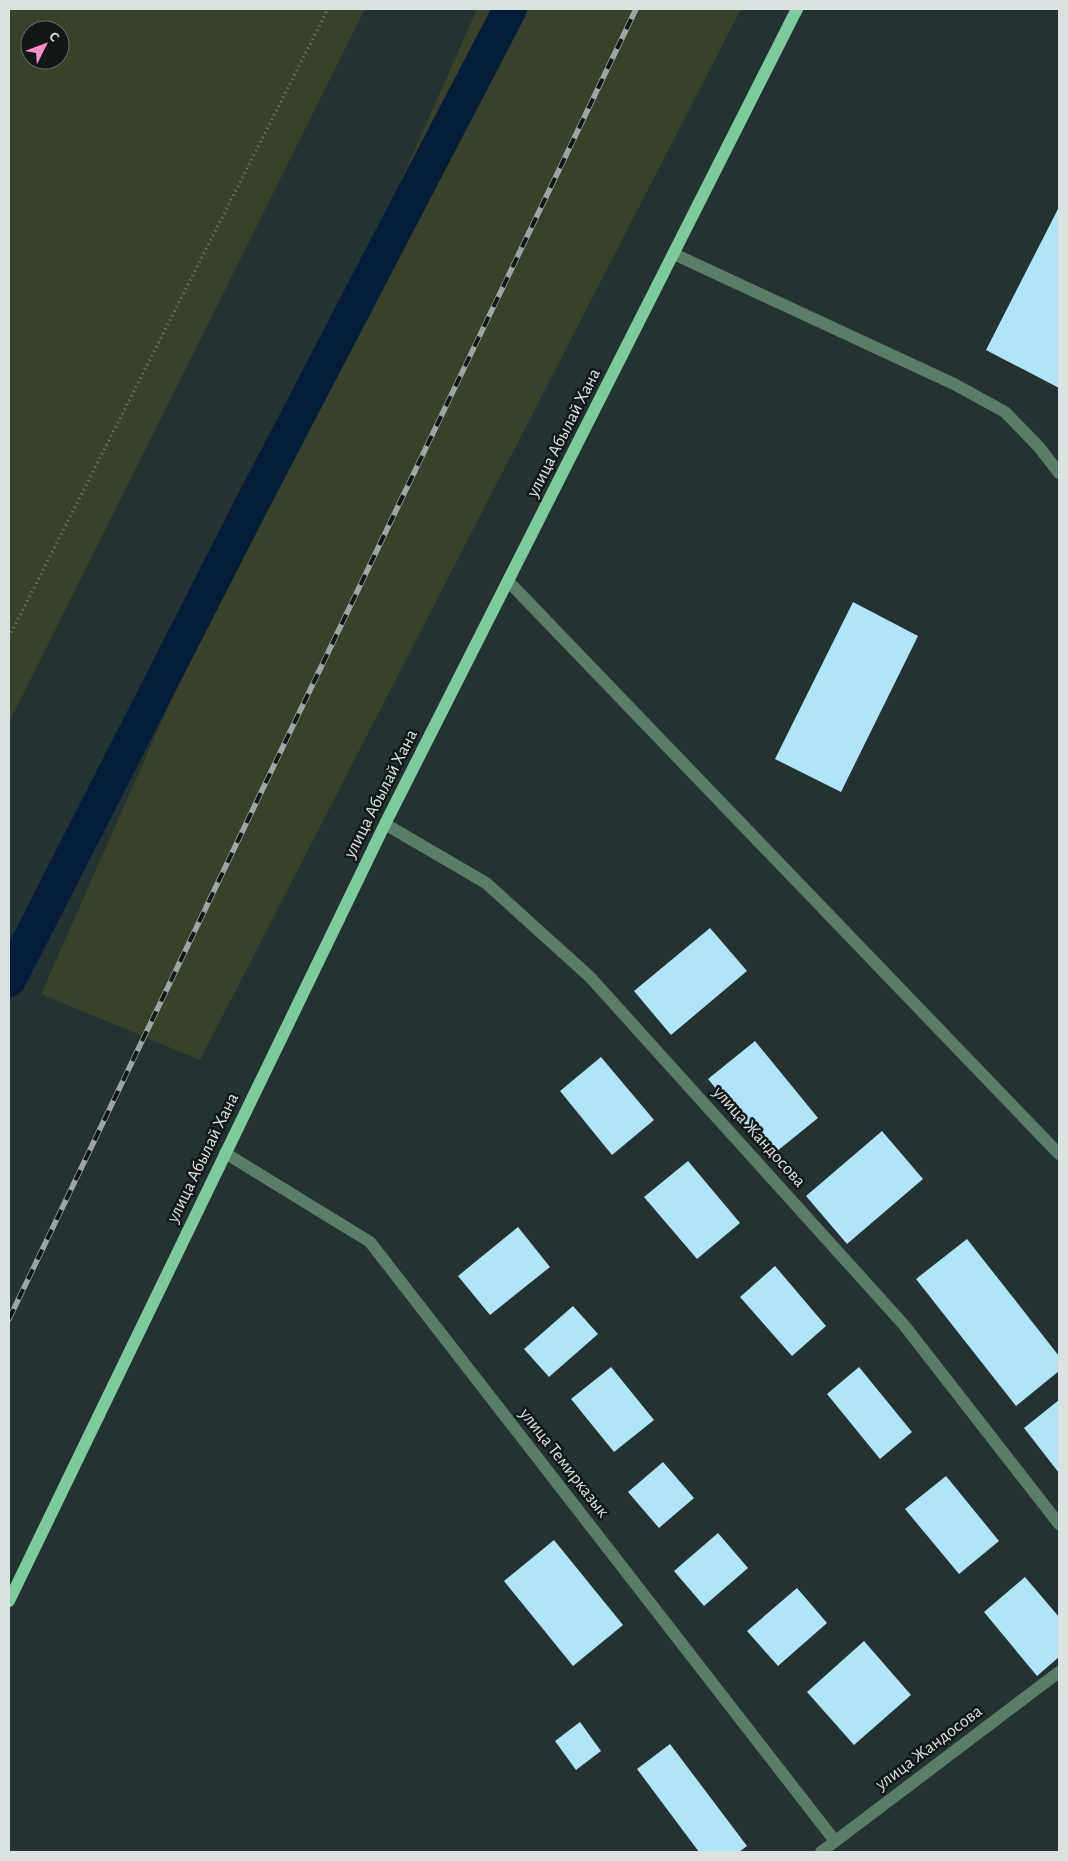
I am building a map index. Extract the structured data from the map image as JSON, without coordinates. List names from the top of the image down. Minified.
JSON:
{"streets":{"main road":["улица Абылай Хана"],"street":["улица Жандосова","улица Темирказык"]},"crossings":[["улица Абылай Хана","улица Жандосова"],["улица Абылай Хана","улица Темирказык"],["улица Жандосова","улица Темирказык"]],"north":"top right"}
